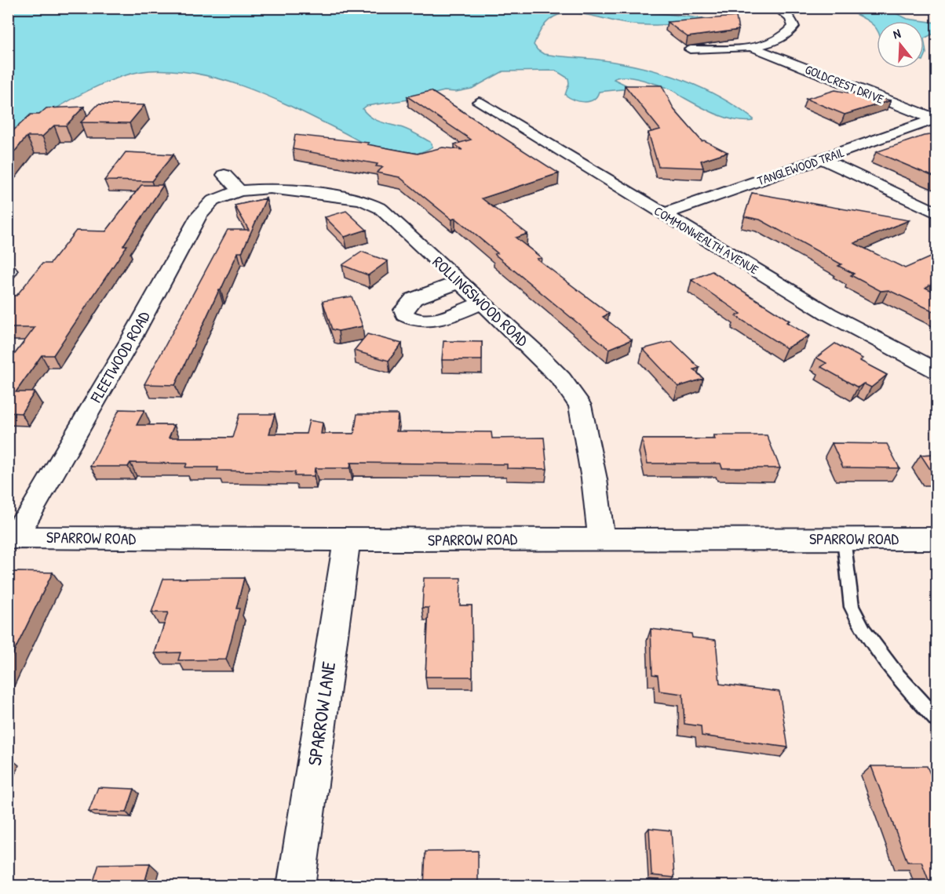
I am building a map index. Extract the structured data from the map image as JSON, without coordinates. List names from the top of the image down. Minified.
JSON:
{"streets":{"street":["GOLDCREST DRIVE","TANGLEWOOD TRAIL","COMMONWEALTH AVENUE","ROLLINGSWOOD ROAD","FLEETWOOD ROAD","SPARROW ROAD","SPARROW LANE"]},"crossings":[["GOLDCREST DRIVE","TANGLEWOOD TRAIL"],["TANGLEWOOD TRAIL","COMMONWEALTH AVENUE"],["ROLLINGSWOOD ROAD","FLEETWOOD ROAD"],["ROLLINGSWOOD ROAD","SPARROW ROAD"],["FLEETWOOD ROAD","SPARROW ROAD"],["SPARROW ROAD","SPARROW LANE"]],"north":"top"}
